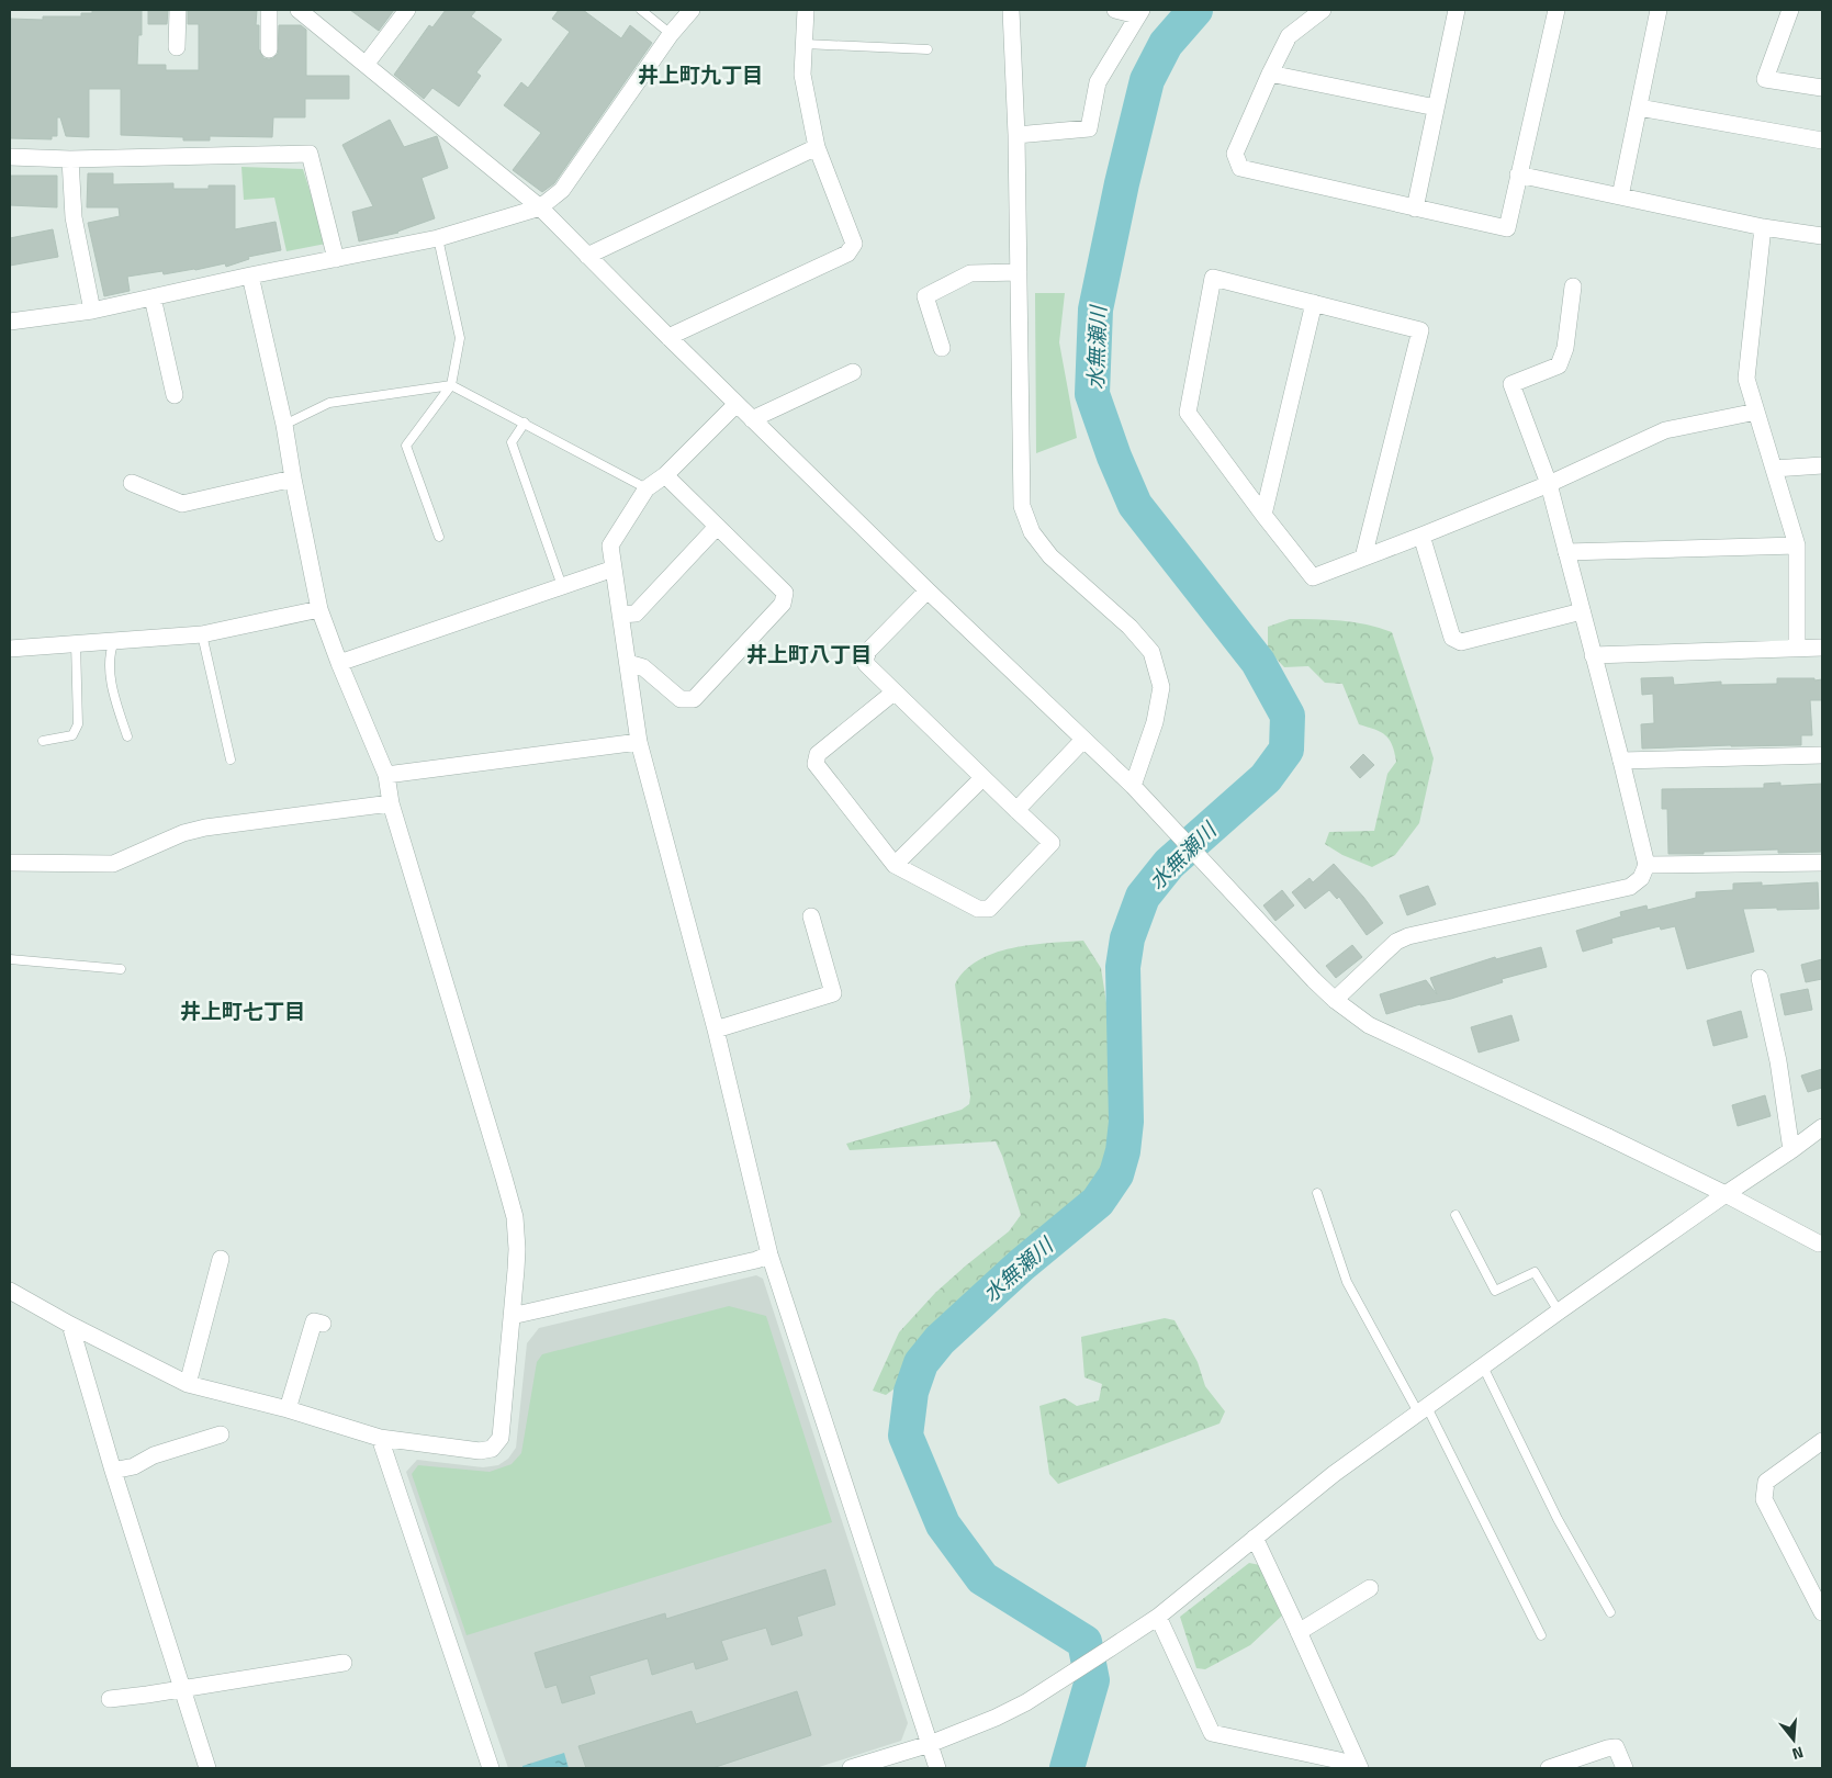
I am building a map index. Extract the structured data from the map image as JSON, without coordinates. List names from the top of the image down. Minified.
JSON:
{"districts":["井上町九丁目","井上町八丁目","井上町七丁目"],"water":["水無瀬川"],"north":"bottom"}
